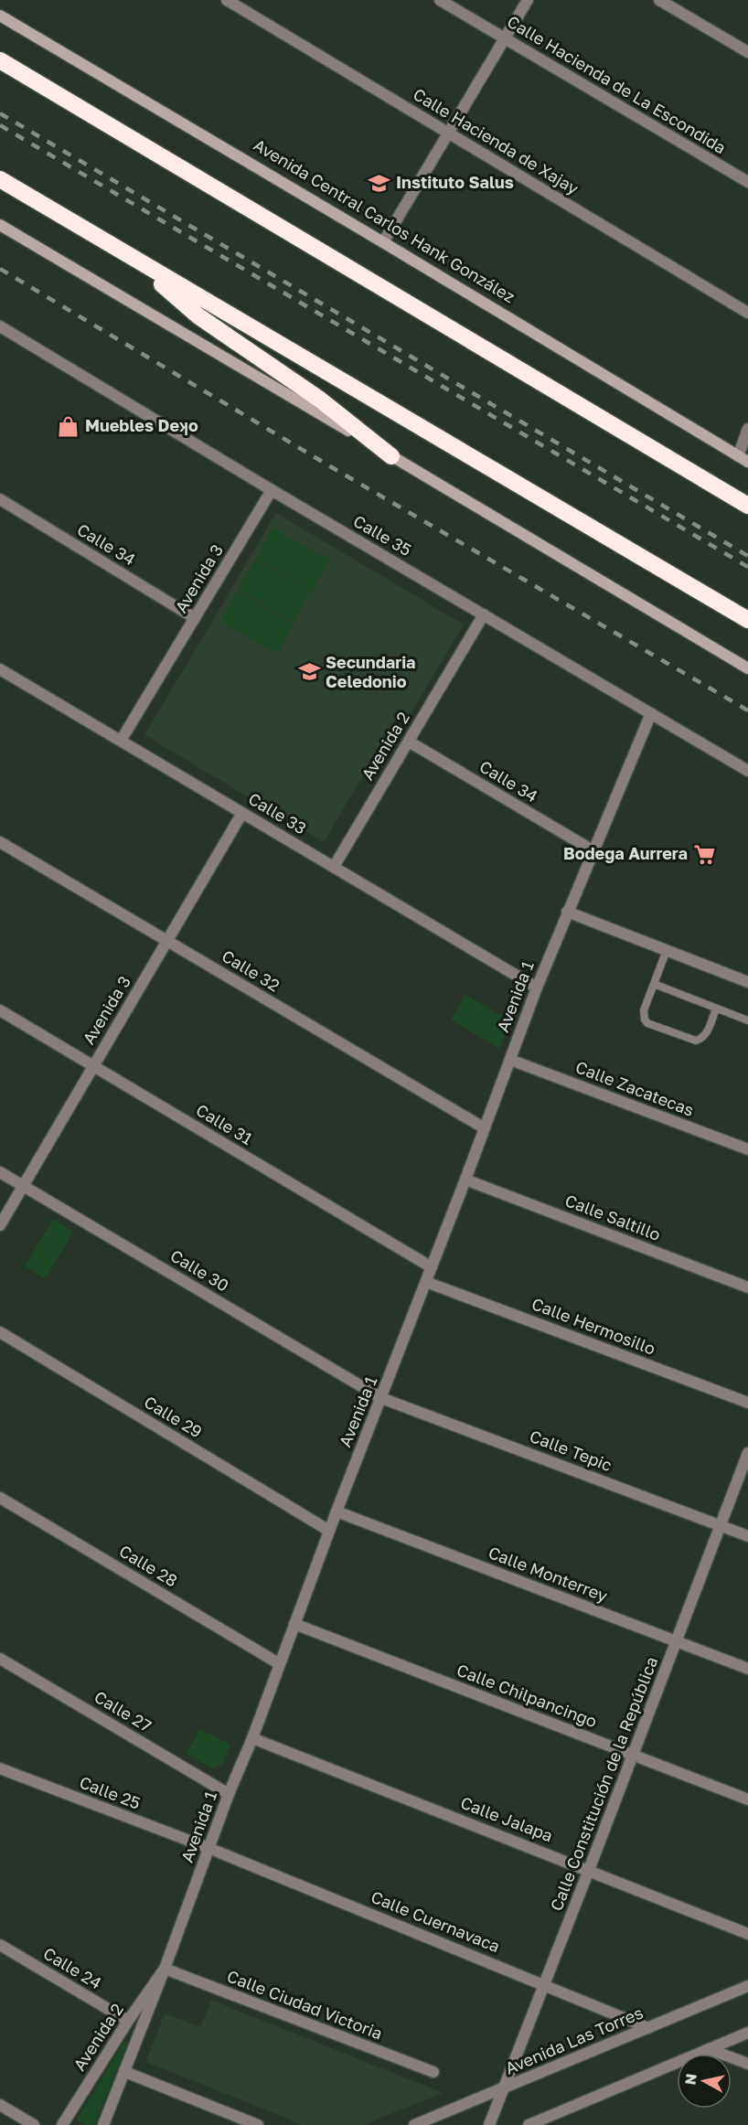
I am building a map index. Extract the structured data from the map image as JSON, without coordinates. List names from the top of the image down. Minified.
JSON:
{"streets":{"main road":["Avenida Central Carlos Hank González"],"street":["Calle Hacienda de La Escondida","Calle Hacienda de Xajay","Calle 35","Calle 34","Avenida 3","Avenida 2","Calle 33","Calle 32","Avenida 1","Calle Zacatecas","Calle 31","Calle Saltillo","Calle 30","Calle Hermosillo","Calle 29","Calle Tepic","Calle 28","Calle Monterrey","Calle Chilpancingo","Calle 27","Calle Constitución de la República","Calle 25","Calle Jalapa","Calle Cuernavaca","Calle 24","Calle Ciudad Victoria","Avenida Las Torres"]},"crossings":[["Calle 35","Avenida 3"],["Calle 35","Avenida 2"],["Calle 35","Avenida 1"],["Calle 34","Avenida 3"],["Calle 34","Avenida 2"],["Calle 34","Avenida 1"],["Avenida 3","Calle 33"],["Avenida 3","Calle 32"],["Avenida 3","Calle 31"],["Avenida 3","Calle 30"],["Avenida 2","Calle 33"],["Avenida 2","Avenida 1"],["Avenida 2","Calle 24"],["Avenida 2","Calle Ciudad Victoria"],["Calle 33","Avenida 1"],["Calle 32","Avenida 1"],["Avenida 1","Calle Zacatecas"],["Avenida 1","Calle 31"],["Avenida 1","Calle Saltillo"],["Avenida 1","Calle 30"],["Avenida 1","Calle Hermosillo"],["Avenida 1","Calle 29"],["Avenida 1","Calle Tepic"],["Avenida 1","Calle 28"],["Avenida 1","Calle Monterrey"],["Avenida 1","Calle Chilpancingo"],["Avenida 1","Calle 27"],["Avenida 1","Calle 25"],["Avenida 1","Calle Jalapa"],["Avenida 1","Calle Cuernavaca"],["Avenida 1","Calle Ciudad Victoria"],["Calle 30","Calle Tepic"],["Calle Tepic","Calle Constitución de la República"],["Calle Monterrey","Calle Constitución de la República"],["Calle Chilpancingo","Calle Constitución de la República"],["Calle Constitución de la República","Calle Jalapa"],["Calle Constitución de la República","Calle Cuernavaca"],["Calle Constitución de la República","Avenida Las Torres"],["Calle 25","Calle Cuernavaca"],["Calle Cuernavaca","Avenida Las Torres"]],"places":{"school or university":["Instituto Salus","Secundaria Celedonio"],"shop":["Muebles Deʞo"],"supermarket":["Bodega Aurrera"]},"north":"left"}
